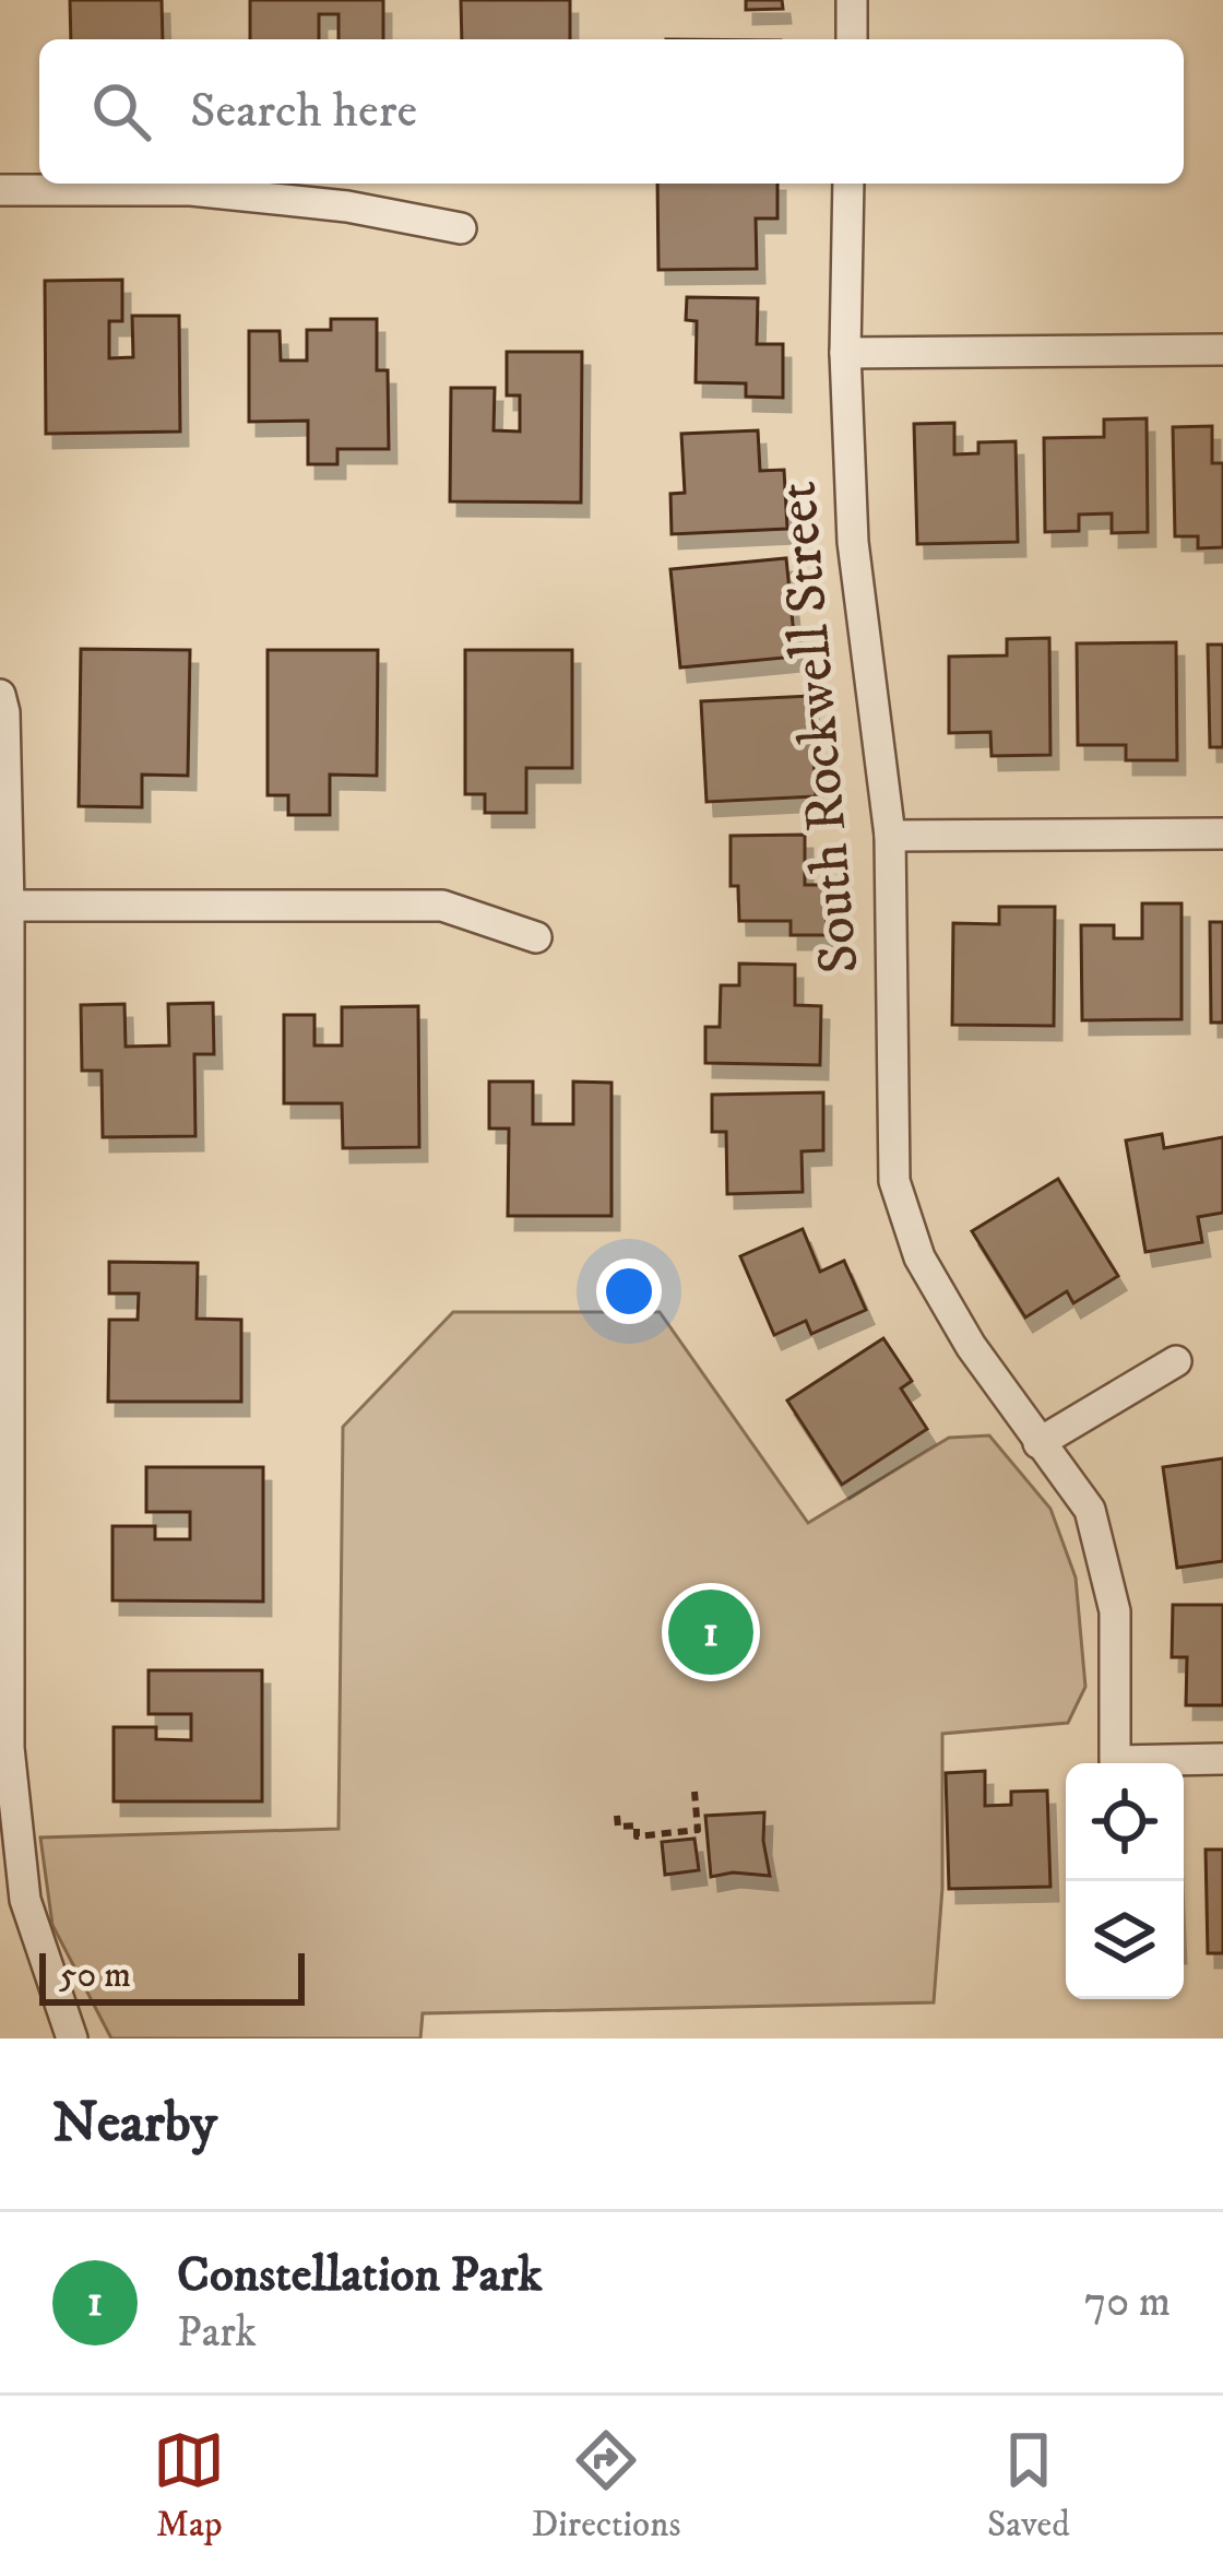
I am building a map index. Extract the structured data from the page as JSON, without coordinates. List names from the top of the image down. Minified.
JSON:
{"streets":{"street":["South Rockwell Street"]},"scale_bar":"50 m","page":{"search":"Search here","pins":"1","scale":"50 m","heading":"Nearby","list":[{"mark":"1","name":"Constellation Park","note":"Park","value":"70 m"}],"nav":["Map","Directions","Saved"]}}
